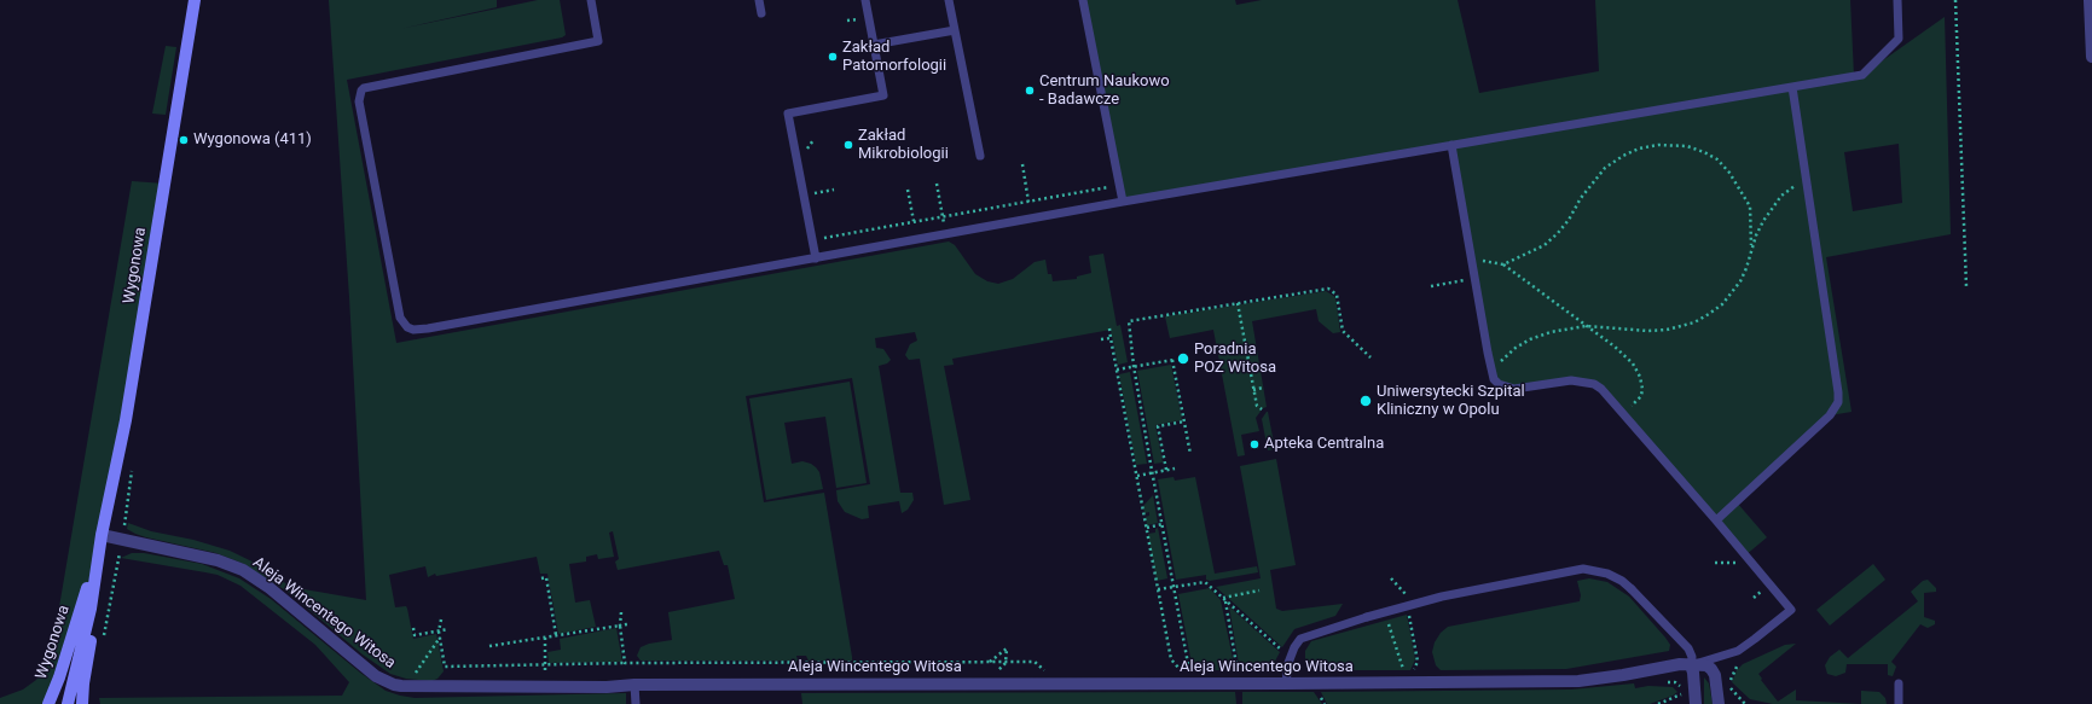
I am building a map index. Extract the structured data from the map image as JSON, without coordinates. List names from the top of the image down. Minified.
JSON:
{"streets":{"street":["Wygonowa","Aleja Wincentego Witosa"]},"crossings":[["Wygonowa","Aleja Wincentego Witosa"]],"places":["Zakład Patomorfologii","Centrum Naukowo - Badawcze","Wygonowa (411)","Zakład Mikrobiologii","Poradnia POZ Witosa","Uniwersytecki Szpital Kliniczny w Opolu","Apteka Centralna"]}
